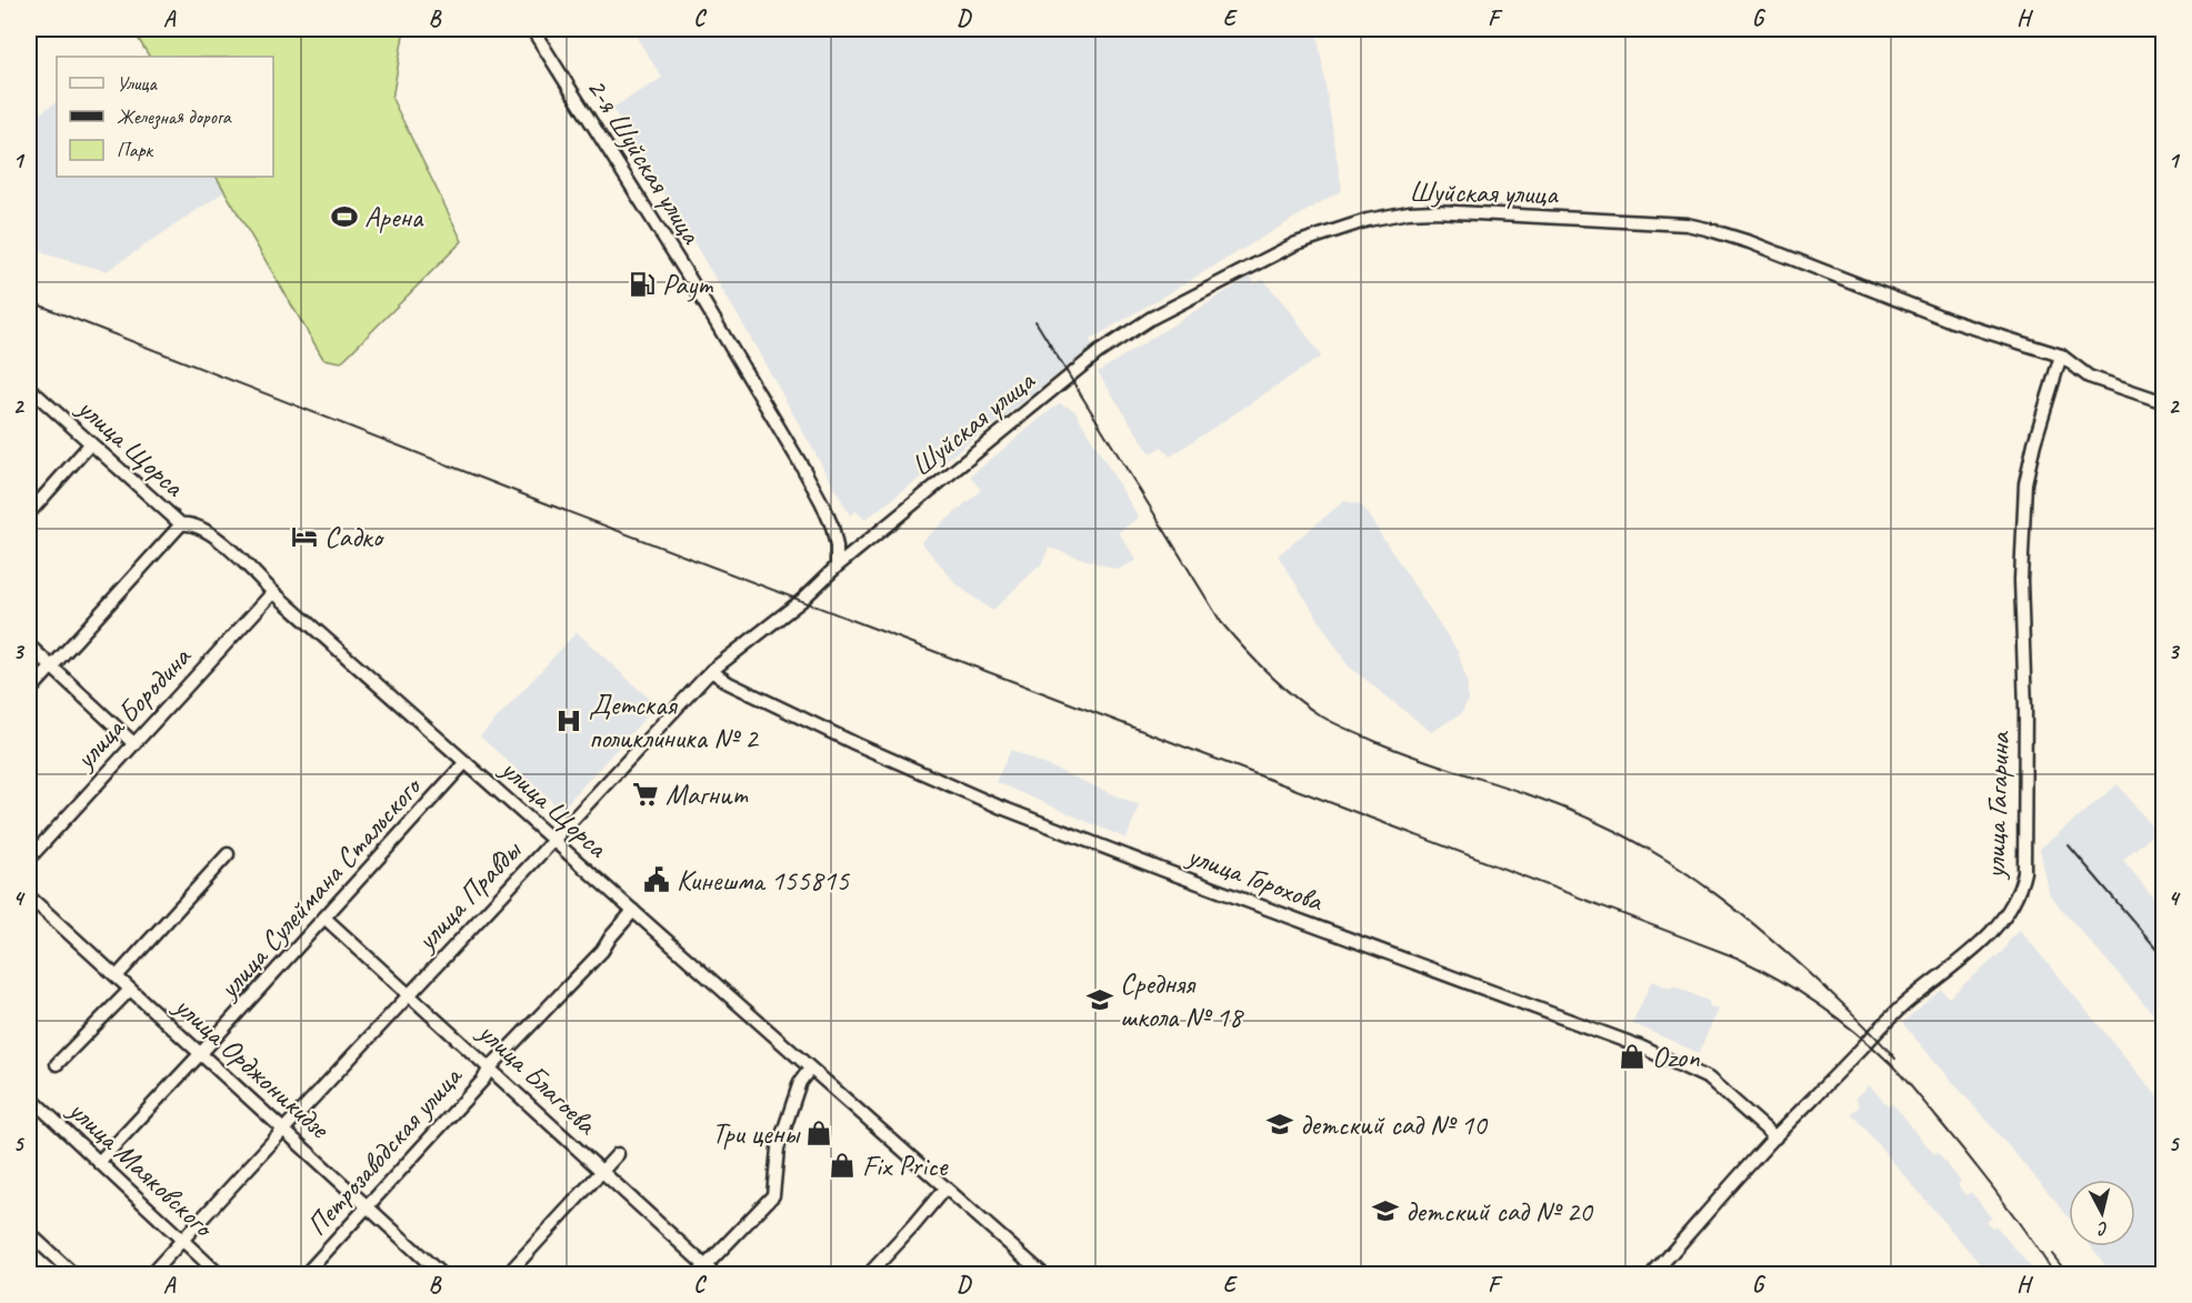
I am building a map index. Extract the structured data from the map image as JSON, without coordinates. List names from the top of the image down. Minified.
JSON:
{"streets":{"street":["2-я Шуйская улица","Шуйская улица","улица Щорса","улица Бородина","улица Гагарина","улица Горохова","улица Сулеймана Стальского","улица Правды","улица Орджоникидзе","улица Благоева","Петрозаводская улица","улица Маяковского"]},"crossings":[["2-я Шуйская улица","Шуйская улица"],["2-я Шуйская улица","улица Правды"],["Шуйская улица","улица Гагарина"],["Шуйская улица","улица Правды"],["улица Щорса","улица Бородина"],["улица Щорса","улица Сулеймана Стальского"],["улица Щорса","улица Правды"],["улица Щорса","Петрозаводская улица"],["улица Гагарина","улица Горохова"],["улица Горохова","улица Правды"],["улица Сулеймана Стальского","улица Орджоникидзе"],["улица Сулеймана Стальского","улица Благоева"],["улица Сулеймана Стальского","улица Маяковского"],["улица Правды","улица Орджоникидзе"],["улица Правды","улица Благоева"],["улица Правды","улица Маяковского"],["улица Орджоникидзе","Петрозаводская улица"],["улица Благоева","Петрозаводская улица"]],"places":{"sports":["Арена"],"fuel station":["Раут"],"hotel":["Садко"],"hospital":["Детская поликлиника № 2"],"supermarket":["Магнит"],"public building":["Кинешма 155815"],"school or university":["Средняя школа № 18","детский сад № 10","детский сад № 20"],"shop":["Ozon","Три цены","Fix Price"]},"legend":["Улица","Железная дорога","Парк"],"north":"bottom","grid":{"columns":["A","B","C","D","E","F","G","H"],"rows":["1","2","3","4","5"]}}
